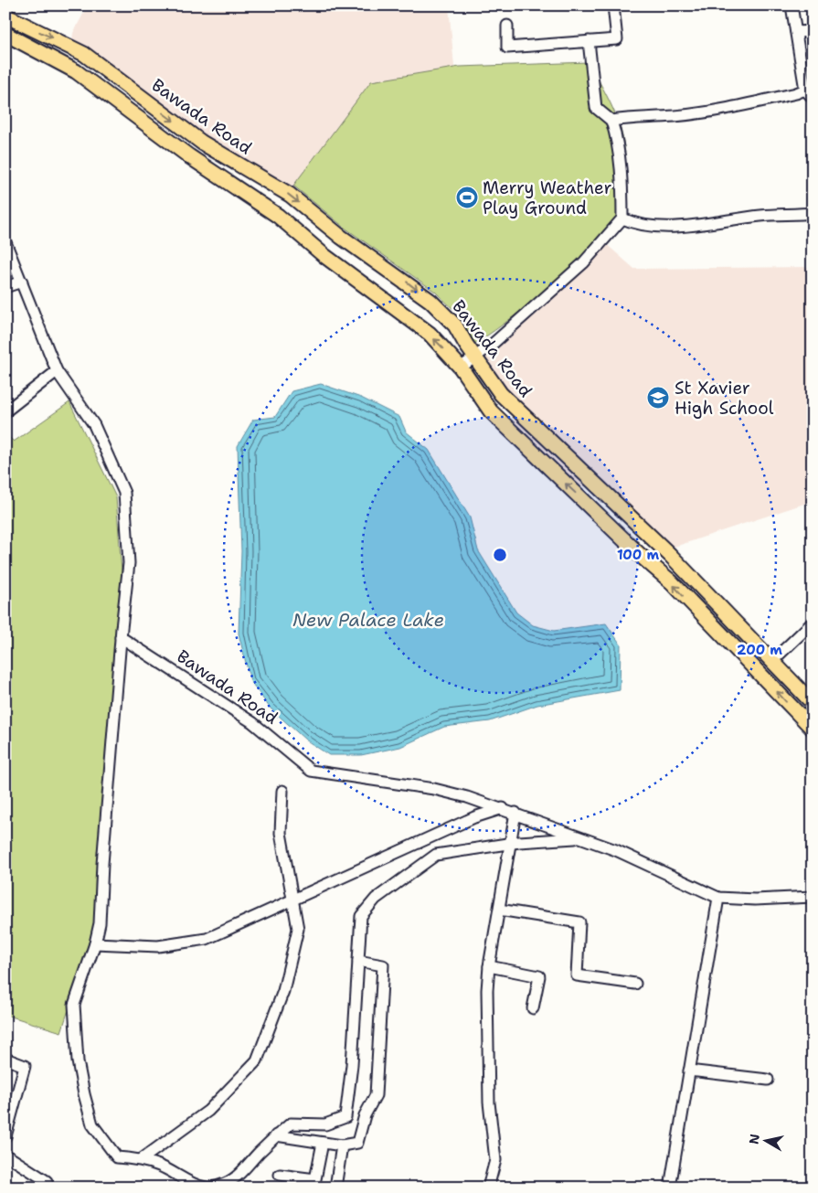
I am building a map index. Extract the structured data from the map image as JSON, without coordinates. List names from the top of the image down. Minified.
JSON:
{"streets":{"main road":["Bawada Road"]},"water":["New Palace Lake"],"places":{"sports":["Merry Weather Play Ground"],"school or university":["St Xavier High School"]},"north":"left","rings":["100 m","200 m"]}
